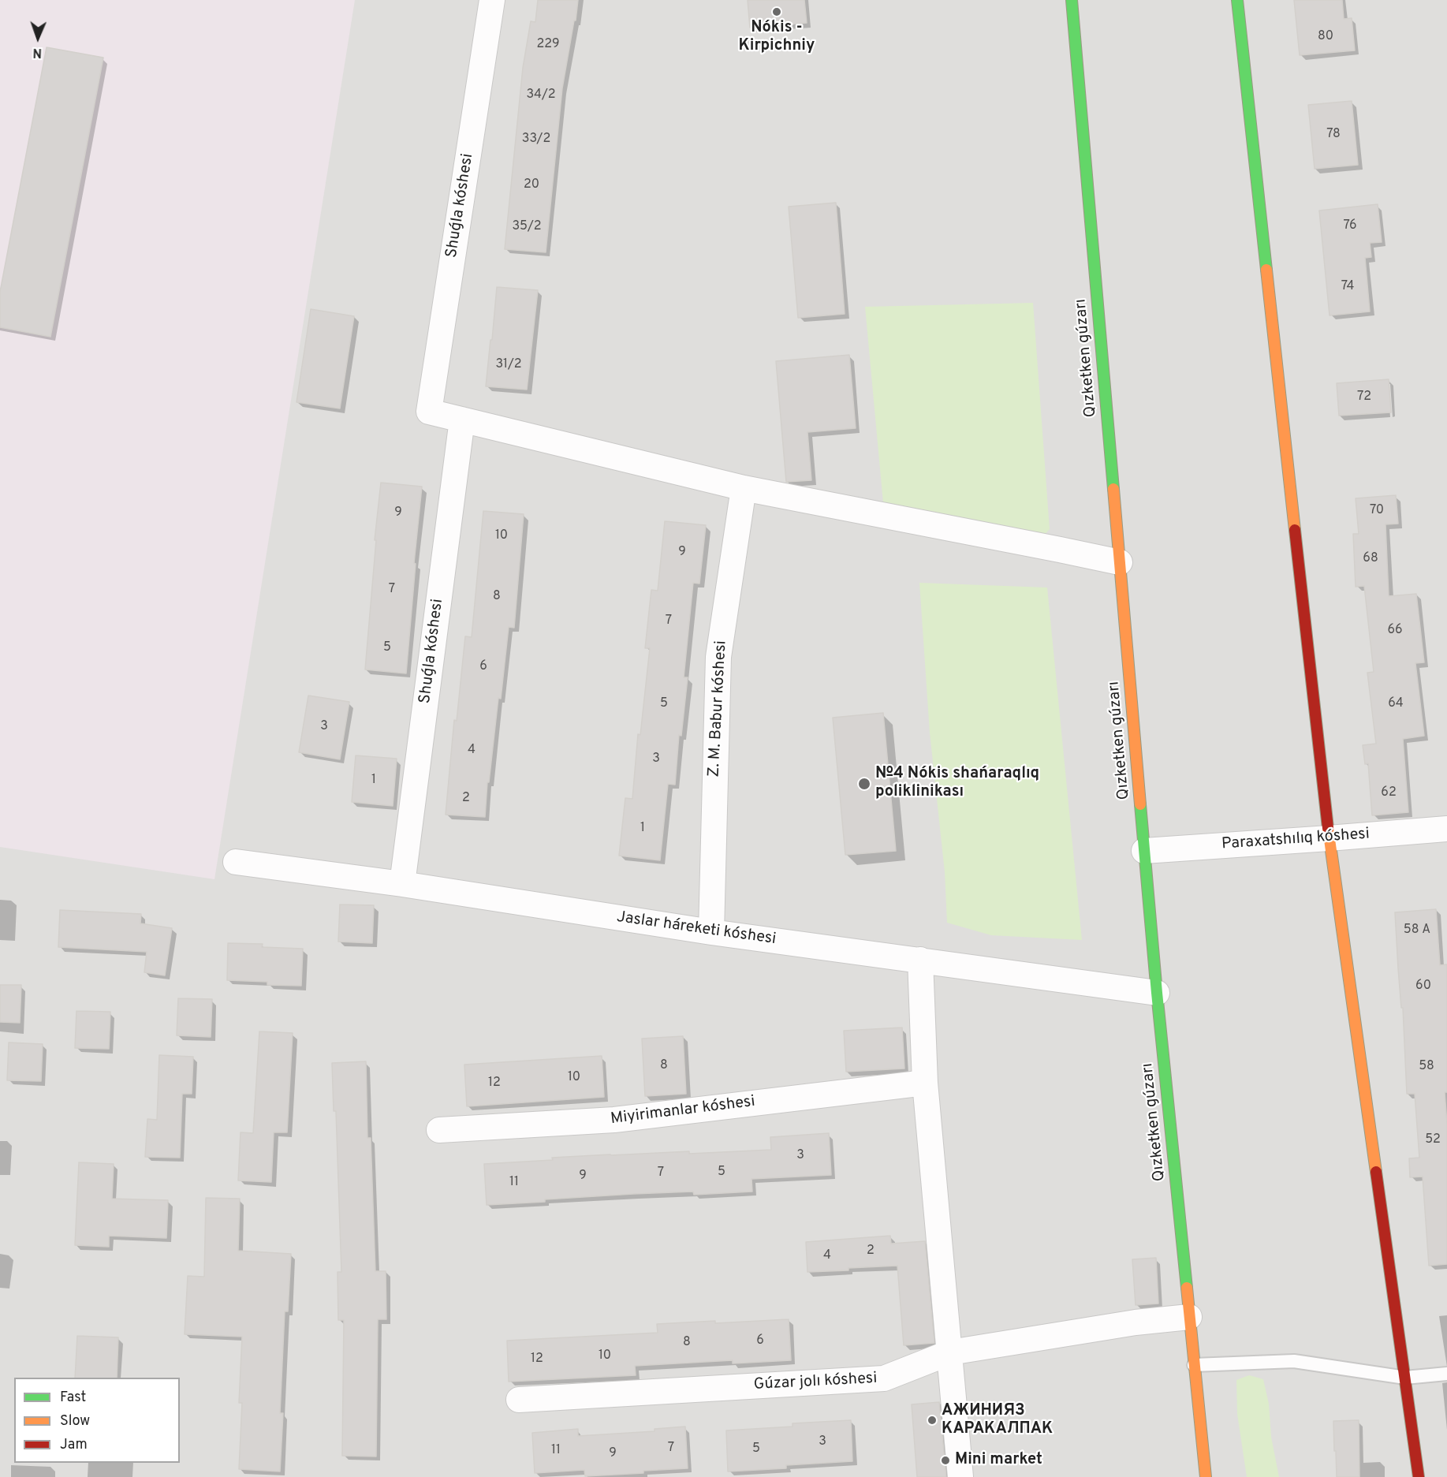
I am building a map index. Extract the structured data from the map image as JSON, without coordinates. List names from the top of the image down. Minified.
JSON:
{"streets":{"street":["Shuǵla kóshesi","Qızketken gúzarı","Z. M. Babur kóshesi","Paraxatshılıq kóshesi","Jaslar háreketi kóshesi","Miyirimanlar kóshesi","Gúzar jolı kóshesi"]},"crossings":[["Shuǵla kóshesi","Jaslar háreketi kóshesi"],["Qızketken gúzarı","Paraxatshılıq kóshesi"],["Qızketken gúzarı","Jaslar háreketi kóshesi"],["Qızketken gúzarı","Gúzar jolı kóshesi"],["Z. M. Babur kóshesi","Jaslar háreketi kóshesi"]],"places":["Nókis - Kirpichniy","№4 Nókis shańaraqlıq poliklinikası","АЖИНИЯЗ КАРАКАЛПАК","Mini market"],"house_numbers":["80","229","34/2","78","33/2","20","76","35/2","74","31/2","72","70","9","10","9","68","7","8","7","66","5","6","5","64","3","4","3","1","62","2","1","58 А","60","8","58","10","12","52","3","5","7","9","11","2","4","6","8","10","12","3","7","5","11","9"],"legend":["Fast","Slow","Jam"],"north":"bottom"}
